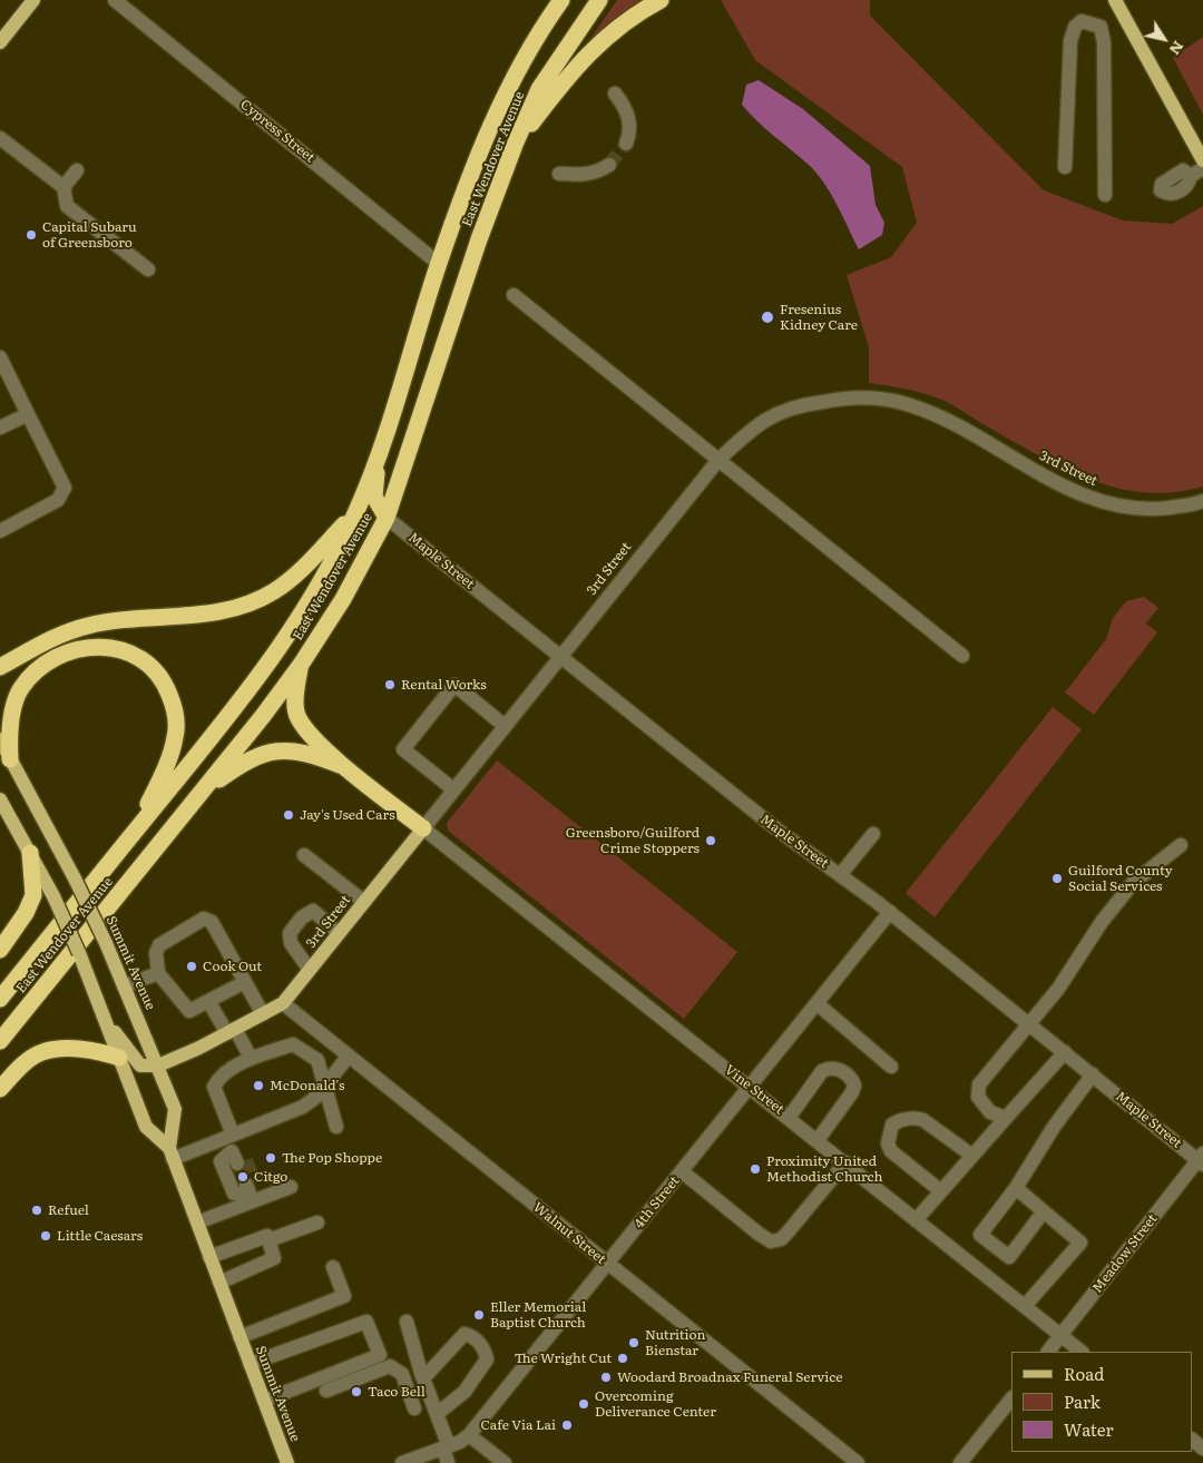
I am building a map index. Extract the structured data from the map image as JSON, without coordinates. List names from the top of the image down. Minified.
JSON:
{"streets":{"highway":["East Wendover Avenue"],"main road":["3rd Street","Summit Avenue"],"street":["Cypress Street","Maple Street","Vine Street","4th Street","Walnut Street","Meadow Street"]},"crossings":[["Cypress Street","East Wendover Avenue"],["East Wendover Avenue","Maple Street"],["3rd Street","Maple Street"],["3rd Street","Summit Avenue"],["3rd Street","Vine Street"],["3rd Street","Walnut Street"],["Maple Street","4th Street"],["Maple Street","Meadow Street"],["Vine Street","4th Street"],["Vine Street","Meadow Street"],["4th Street","Walnut Street"]],"places":["Capital Subaru of Greensboro","Fresenius Kidney Care","Rental Works","Jay's Used Cars","Greensboro/Guilford Crime Stoppers","Guilford County Social Services","Cook Out","McDonald's","The Pop Shoppe","Proximity United Methodist Church","Citgo","Refuel","Little Caesars","Eller Memorial Baptist Church","Nutrition Bienstar","The Wright Cut","Woodard Broadnax Funeral Service","Taco Bell","Overcoming Deliverance Center","Cafe Via Lai"],"legend":["Road","Park","Water"],"north":"bottom right"}
